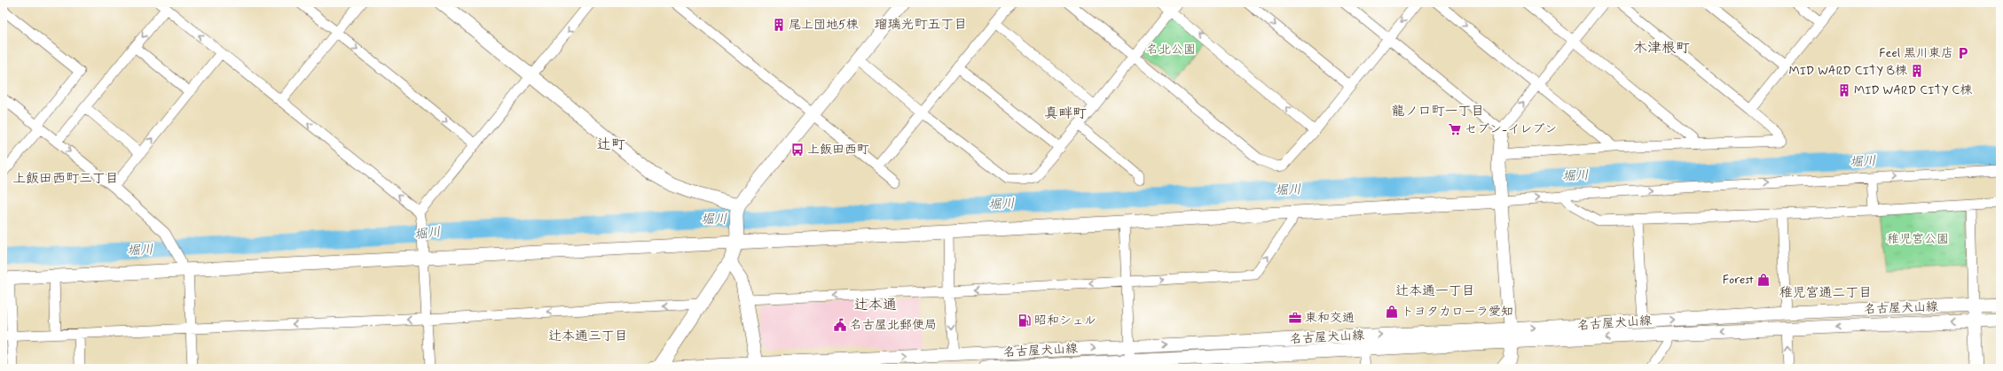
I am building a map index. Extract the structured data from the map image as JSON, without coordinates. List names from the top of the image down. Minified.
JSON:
{"streets":{"street":["名古屋犬山線"]},"districts":["瑠璃光町五丁目","木津根町","龍ノ口町一丁目","真畔町","辻町","上飯田西町三丁目","辻本通一丁目","稚児宮通二丁目","辻本通","辻本通三丁目"],"water":["堀川"],"parks":["名北公園","稚児宮公園"],"places":{"building":["尾上団地5棟","MID WARD CITY B棟","MID WARD CITY C棟"],"parking":["Feel 黒川東店"],"supermarket":["セブン-イレブン"],"bus stop":["上飯田西町"],"shop":["Forest","トヨタカローラ愛知"],"office":["東和交通"],"fuel station":["昭和シェル"],"public building":["名古屋北郵便局"]}}
